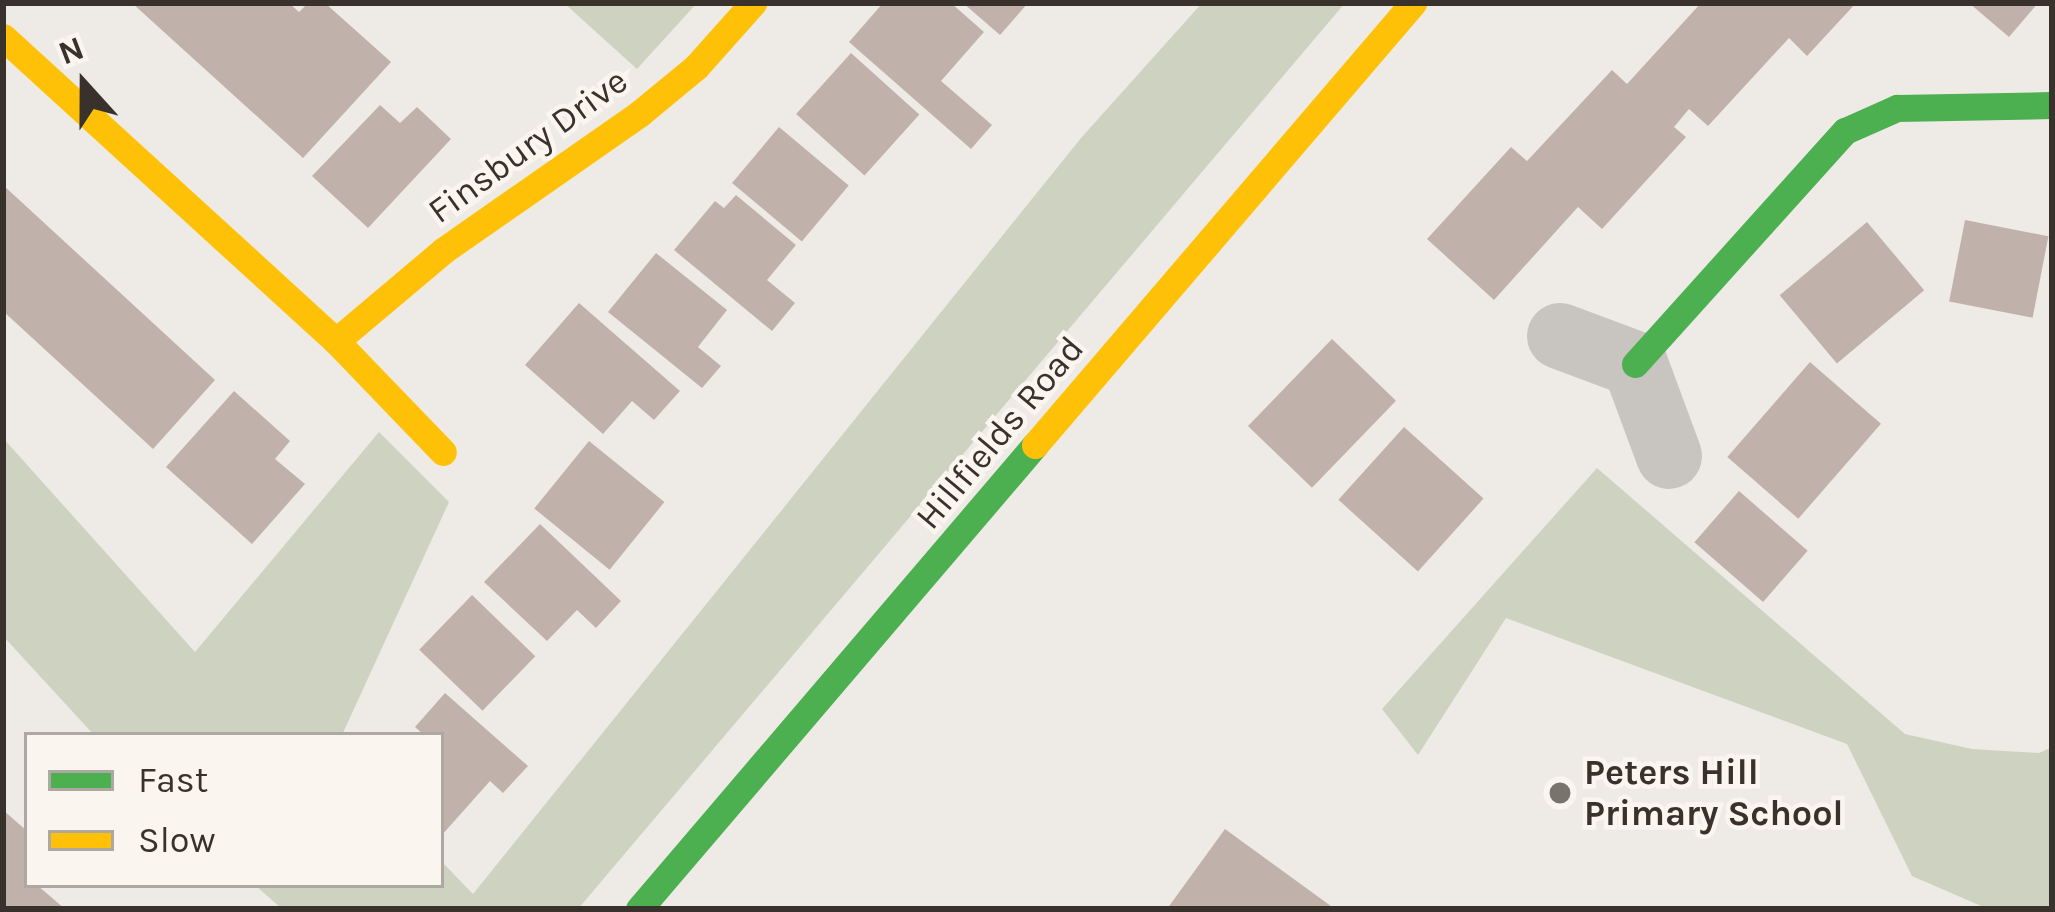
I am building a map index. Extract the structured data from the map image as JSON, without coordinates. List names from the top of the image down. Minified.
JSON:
{"streets":{"street":["Finsbury Drive","Hillfields Road"]},"places":["Peters Hill Primary School"],"legend":["Fast","Slow"],"north":"top"}
